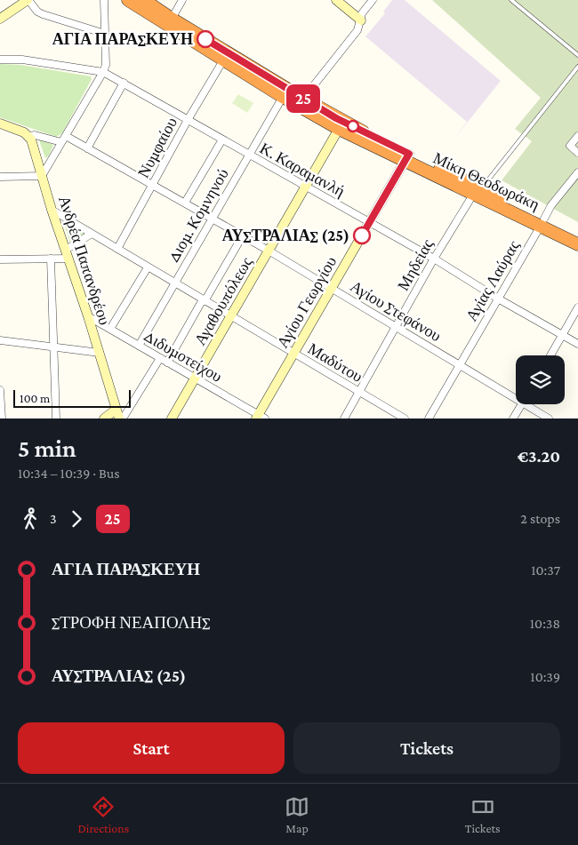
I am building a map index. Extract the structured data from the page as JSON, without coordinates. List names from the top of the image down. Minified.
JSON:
{"streets":{"highway":["Μίκη Θεοδωράκη"],"street":["Νυμφαίου","Κ. Καραμανλή","Διομ. Κομνηνού","Ανδρέα Παπανδρέου","Μηδείας","Αγίας Λαύρας","Αγαθουπόλεως","Αγίου Γεωργίου","Αγίου Στεφάνου","Διδυμοτείχου","Μαδύτου"]},"crossings":[["Νυμφαίου","Κ. Καραμανλή"],["Νυμφαίου","Μίκη Θεοδωράκη"],["Νυμφαίου","Αγίου Στεφάνου"],["Νυμφαίου","Μαδύτου"],["Κ. Καραμανλή","Διομ. Κομνηνού"],["Κ. Καραμανλή","Μηδείας"],["Κ. Καραμανλή","Αγίας Λαύρας"],["Κ. Καραμανλή","Αγαθουπόλεως"],["Κ. Καραμανλή","Αγίου Γεωργίου"],["Μίκη Θεοδωράκη","Διομ. Κομνηνού"],["Μίκη Θεοδωράκη","Μηδείας"],["Μίκη Θεοδωράκη","Αγίας Λαύρας"],["Μίκη Θεοδωράκη","Αγαθουπόλεως"],["Μίκη Θεοδωράκη","Αγίου Γεωργίου"],["Διομ. Κομνηνού","Αγίου Στεφάνου"],["Διομ. Κομνηνού","Διδυμοτείχου"],["Διομ. Κομνηνού","Μαδύτου"],["Ανδρέα Παπανδρέου","Αγίου Στεφάνου"],["Ανδρέα Παπανδρέου","Διδυμοτείχου"],["Ανδρέα Παπανδρέου","Μαδύτου"],["Μηδείας","Αγίου Στεφάνου"],["Μηδείας","Μαδύτου"],["Αγίας Λαύρας","Αγίου Στεφάνου"],["Αγαθουπόλεως","Αγίου Στεφάνου"],["Αγαθουπόλεως","Διδυμοτείχου"],["Αγαθουπόλεως","Μαδύτου"],["Αγίου Γεωργίου","Αγίου Στεφάνου"],["Αγίου Γεωργίου","Διδυμοτείχου"],["Αγίου Γεωργίου","Μαδύτου"]],"places":["ΑΓΙΑ ΠΑΡΑΣΚΕΥΗ","ΑΥΣΤΡΑΛΙΑΣ (25)"],"lines":["bus line 25"],"scale_bar":"100 m","page":{"on_map":"25","scale":"100 m","heading":["5 min","10:34 – 10:39 · Bus","€3.20"],"legs":["3","25","2 stops"],"list":[{"name":"ΑΓΙΑ ΠΑΡΑΣΚΕΥΗ","value":"10:37"},{"name":"ΣΤΡΟΦΗ ΝΕΑΠΟΛΗΣ","value":"10:38"},{"name":"ΑΥΣΤΡΑΛΙΑΣ (25)","value":"10:39"}],"buttons":["Start","Tickets"],"tabs":["Directions","Map","Tickets"]}}
